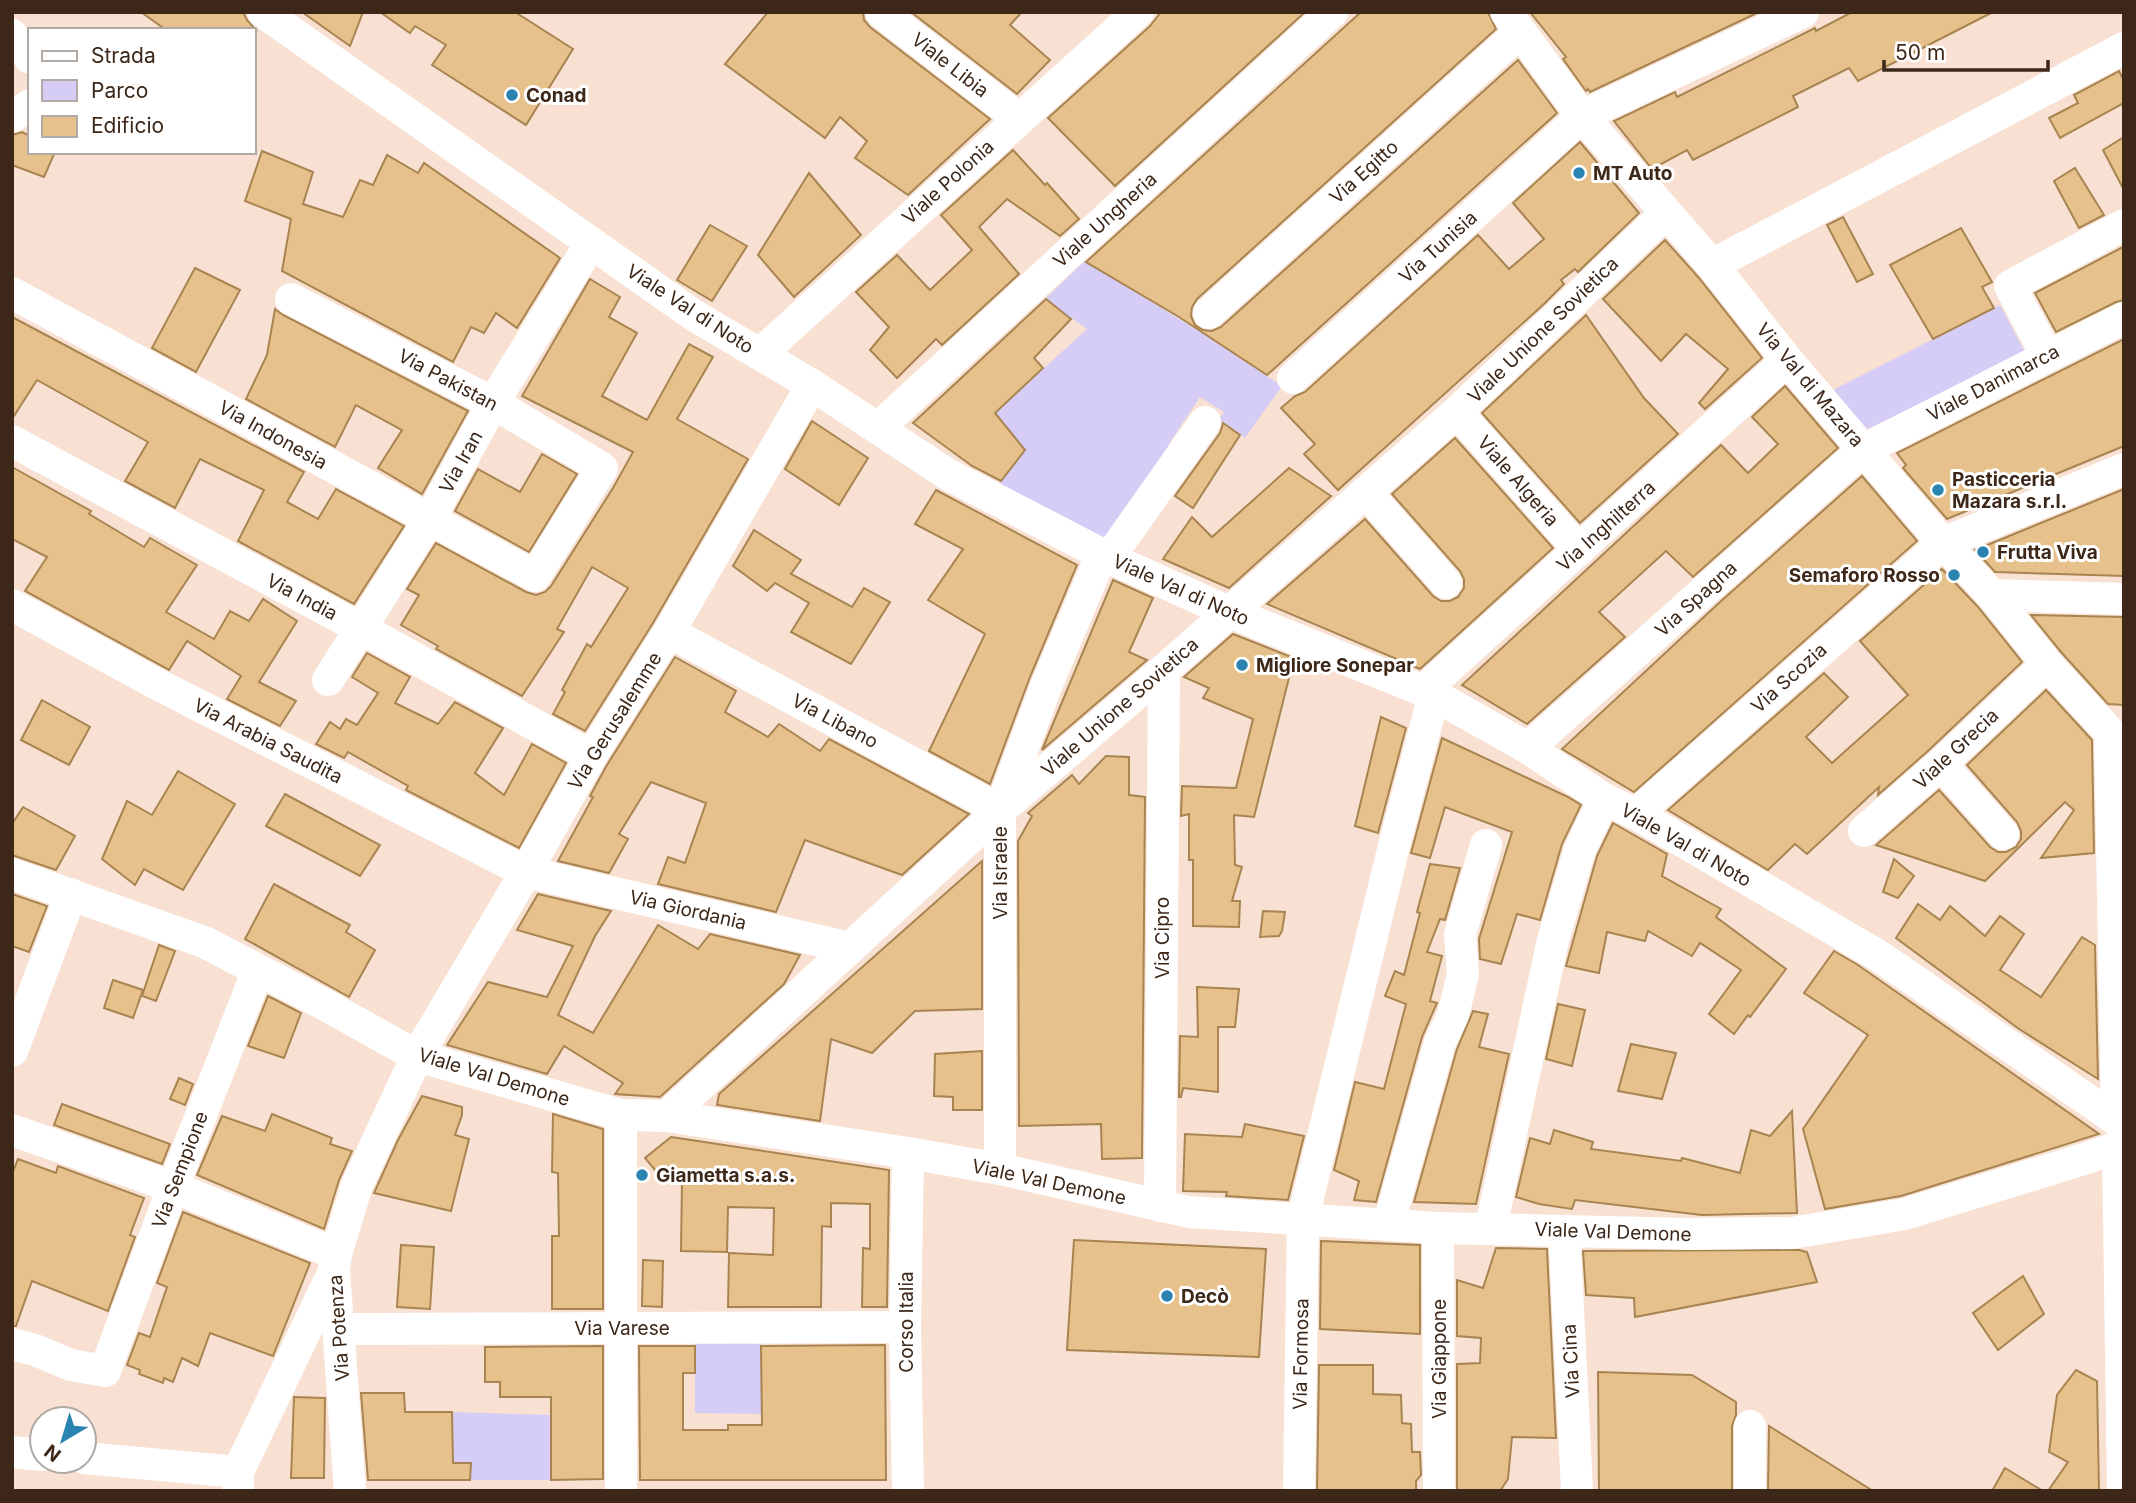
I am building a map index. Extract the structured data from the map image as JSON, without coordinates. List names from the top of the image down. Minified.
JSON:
{"streets":{"street":["Viale Libia","Via Egitto","Viale Polonia","Viale Ungheria","Via Tunisia","Viale Val di Noto","Viale Unione Sovietica","Via Pakistan","Viale Danimarca","Via Val di Mazara","Via Indonesia","Via Iran","Viale Algeria","Via Inghilterra","Via India","Via Spagna","Via Scozia","Via Gerusalemme","Via Libano","Via Arabia Saudita","Viale Grecia","Via Israele","Via Giordania","Via Cipro","Viale Val Demone","Via Sempione","Corso Italia","Via Potenza","Via Varese","Via Formosa","Via Giappone","Via Cina"]},"crossings":[["Viale Libia","Viale Polonia"],["Via Egitto","Via Val di Mazara"],["Viale Polonia","Viale Val di Noto"],["Viale Ungheria","Viale Val di Noto"],["Via Tunisia","Via Val di Mazara"],["Viale Val di Noto","Viale Unione Sovietica"],["Viale Val di Noto","Via Iran"],["Viale Val di Noto","Via Inghilterra"],["Viale Val di Noto","Via Spagna"],["Viale Val di Noto","Via Scozia"],["Viale Val di Noto","Via Gerusalemme"],["Viale Val di Noto","Via Israele"],["Viale Val di Noto","Viale Val Demone"],["Viale Val di Noto","Via Formosa"],["Viale Unione Sovietica","Via Val di Mazara"],["Viale Unione Sovietica","Viale Algeria"],["Viale Unione Sovietica","Via Libano"],["Viale Unione Sovietica","Via Israele"],["Viale Unione Sovietica","Via Giordania"],["Viale Unione Sovietica","Via Cipro"],["Viale Unione Sovietica","Viale Val Demone"],["Via Pakistan","Via Indonesia"],["Via Pakistan","Via Iran"],["Viale Danimarca","Via Val di Mazara"],["Viale Danimarca","Via Spagna"],["Via Val di Mazara","Via Inghilterra"],["Via Val di Mazara","Via Spagna"],["Via Val di Mazara","Via Scozia"],["Via Val di Mazara","Viale Grecia"],["Via Indonesia","Via Iran"],["Via Iran","Via India"],["Viale Algeria","Via Inghilterra"],["Via Inghilterra","Via Formosa"],["Via India","Via Gerusalemme"],["Via Gerusalemme","Via Libano"],["Via Gerusalemme","Via Arabia Saudita"],["Via Gerusalemme","Via Giordania"],["Via Gerusalemme","Viale Val Demone"],["Via Gerusalemme","Via Potenza"],["Via Libano","Via Israele"],["Via Arabia Saudita","Via Giordania"],["Via Israele","Viale Val Demone"],["Via Cipro","Viale Val Demone"],["Viale Val Demone","Via Sempione"],["Viale Val Demone","Corso Italia"],["Viale Val Demone","Via Potenza"],["Viale Val Demone","Via Formosa"],["Viale Val Demone","Via Giappone"],["Viale Val Demone","Via Cina"],["Corso Italia","Via Varese"],["Via Potenza","Via Varese"]],"places":["Conad","MT Auto","Pasticceria Mazara s.r.l.","Frutta Viva","Semaforo Rosso","Migliore Sonepar","Giametta s.a.s.","Decò"],"legend":["Strada","Parco","Edificio"],"scale_bar":"50 m","north":"bottom left"}
